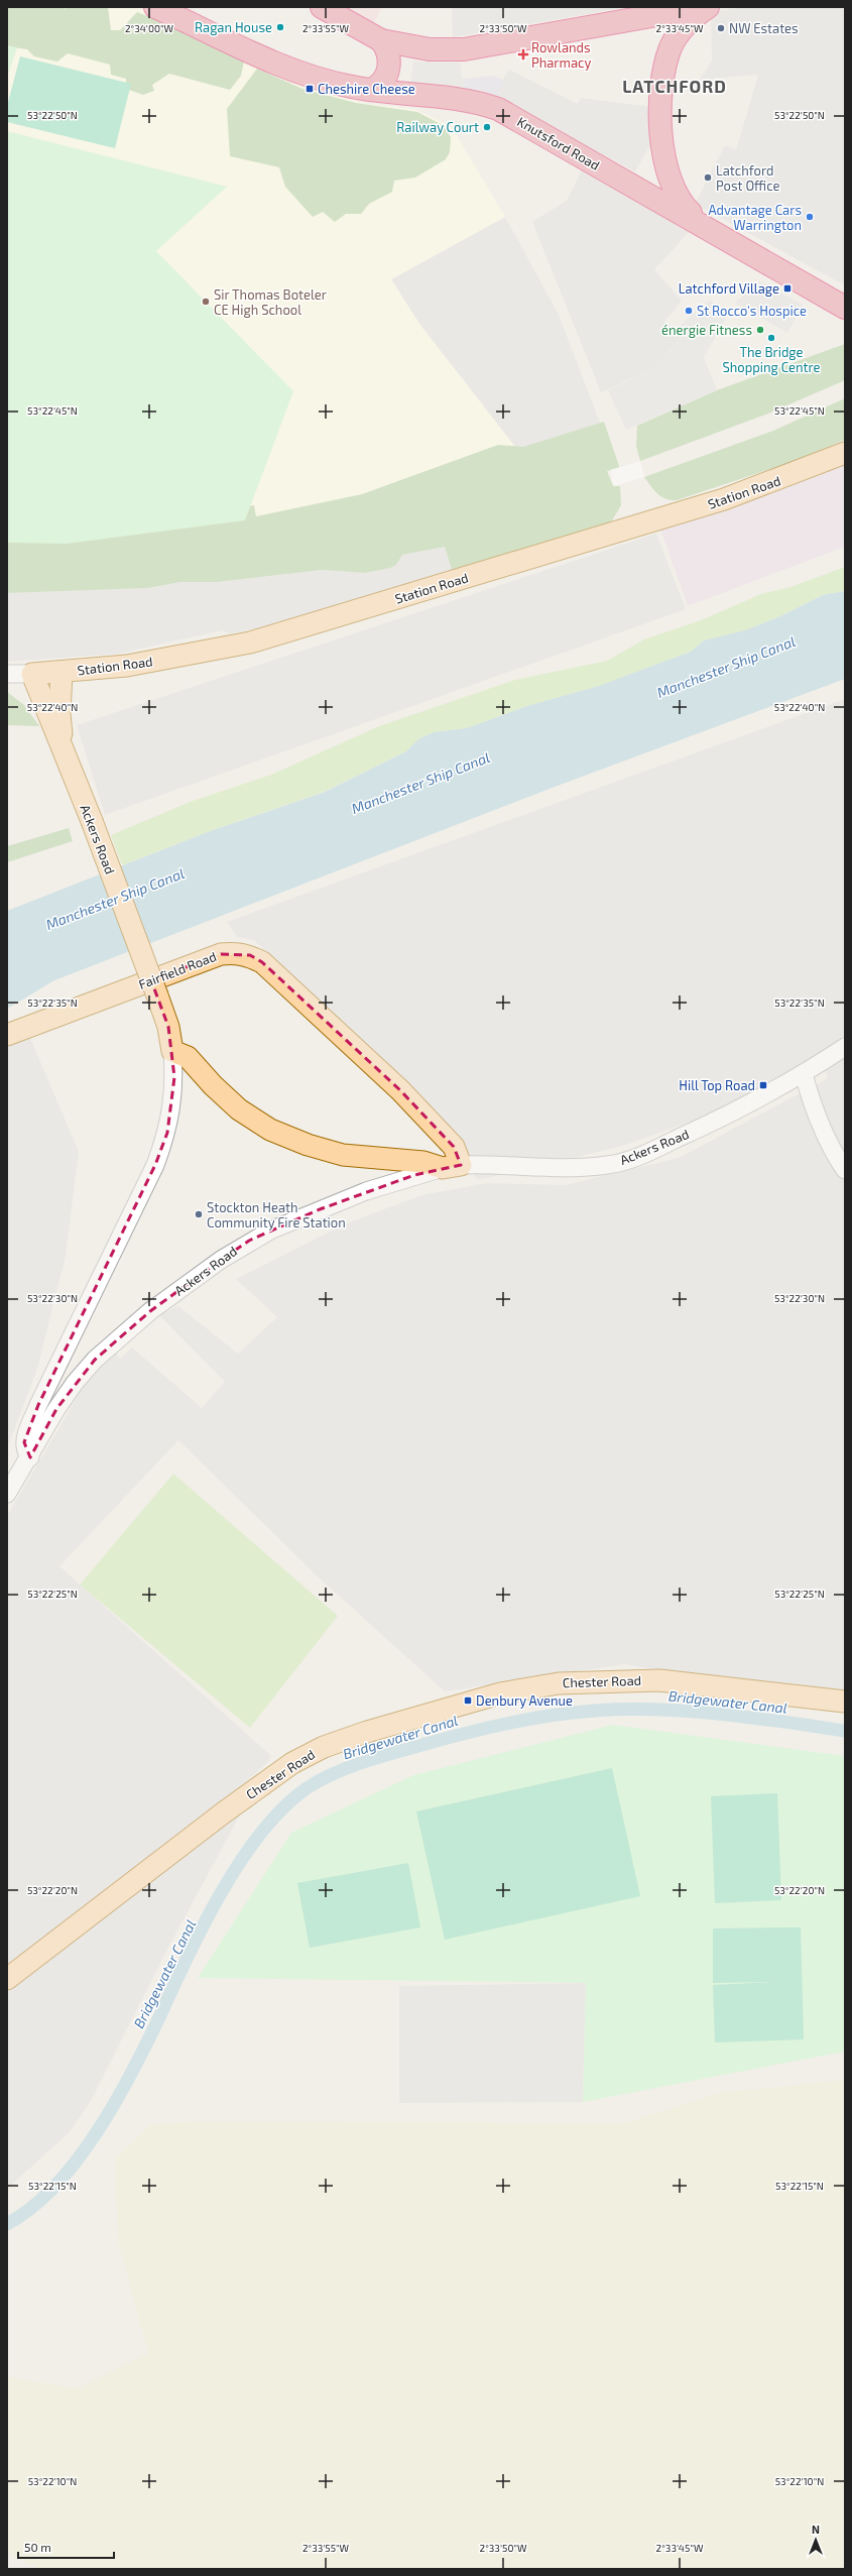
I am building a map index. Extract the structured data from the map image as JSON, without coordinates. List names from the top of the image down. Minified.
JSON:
{"streets":{"highway":["Knutsford Road"],"main road":["Station Road","Ackers Road","Fairfield Road","Chester Road"]},"crossings":[["Station Road","Ackers Road"],["Ackers Road","Fairfield Road"]],"districts":["LATCHFORD"],"water":["Manchester Ship Canal","Bridgewater Canal"],"places":{"other":["Ragan House","NW Estates","Railway Court","Latchford Post Office","Advantage Cars Warrington","Sir Thomas Boteler CE High School","St Rocco's Hospice","énergie Fitness","The Bridge Shopping Centre","Stockton Heath Community Fire Station"],"health":["Rowlands Pharmacy"],"transit":["Cheshire Cheese","Latchford Village","Hill Top Road","Denbury Avenue"]},"scale_bar":"50 m","north":"top","coordinates":["2°34'00\"W","2°33'55\"W","2°33'50\"W","2°33'45\"W","53°22'50\"N","53°22'45\"N","53°22'40\"N","53°22'35\"N","53°22'30\"N","53°22'25\"N","53°22'20\"N","53°22'15\"N","53°22'10\"N"]}
